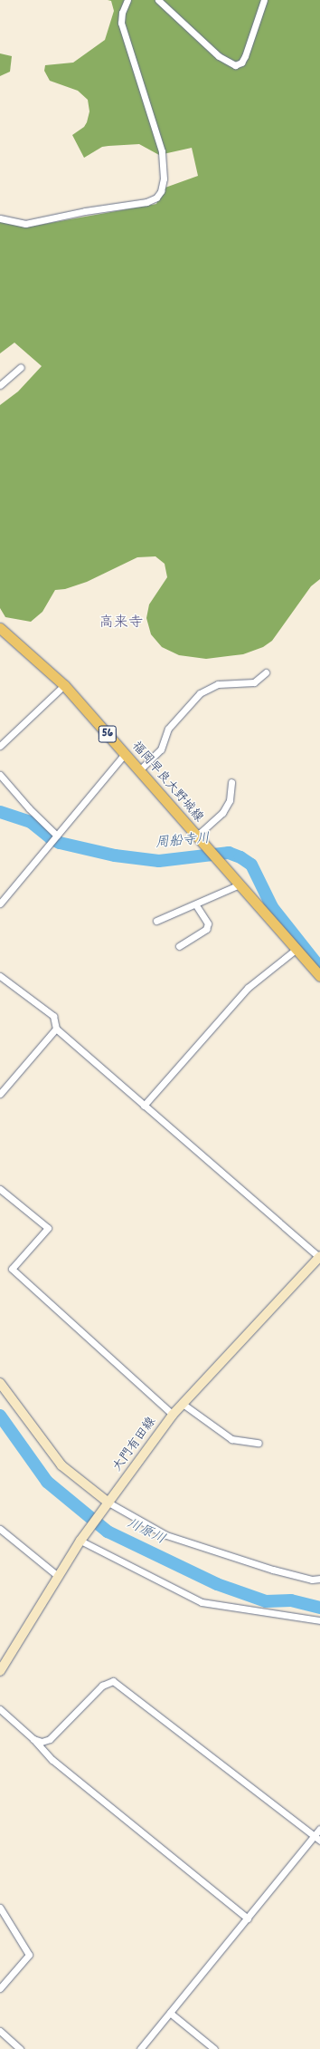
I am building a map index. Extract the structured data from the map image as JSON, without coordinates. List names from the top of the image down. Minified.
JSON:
{"streets":{"main road":["56","福岡早良大野城線","大門有田線"]},"crossings":[["56","福岡早良大野城線"]],"districts":["高来寺"],"water":["周船寺川","川原川"]}
